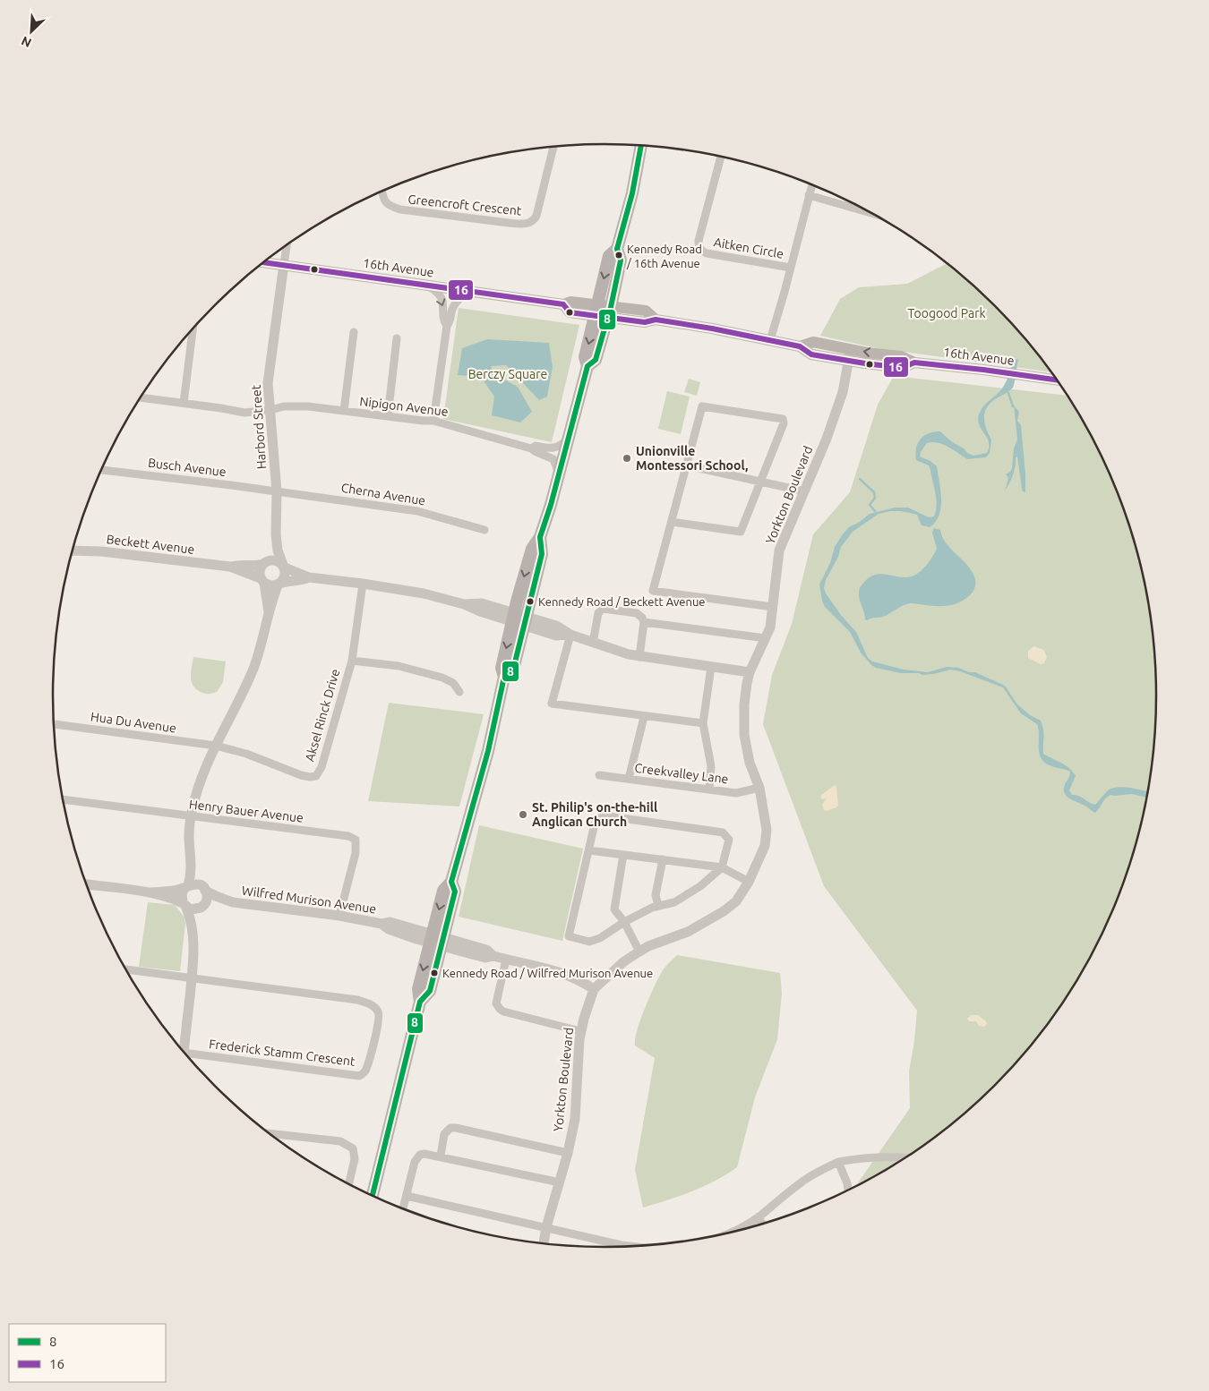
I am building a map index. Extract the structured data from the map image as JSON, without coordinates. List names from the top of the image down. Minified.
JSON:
{"streets":{"main road":["16th Avenue"],"street":["Greencroft Crescent","Aitken Circle","Nipigon Avenue","Harbord Street","Busch Avenue","Cherna Avenue","Yorkton Boulevard","Beckett Avenue","Aksel Rinck Drive","Hua Du Avenue","Creekvalley Lane","Henry Bauer Avenue","Wilfred Murison Avenue","Frederick Stamm Crescent"]},"crossings":[["Aitken Circle","16th Avenue"],["16th Avenue","Harbord Street"],["16th Avenue","Yorkton Boulevard"],["Nipigon Avenue","Harbord Street"],["Harbord Street","Busch Avenue"],["Harbord Street","Cherna Avenue"],["Harbord Street","Beckett Avenue"],["Busch Avenue","Cherna Avenue"],["Yorkton Boulevard","Creekvalley Lane"],["Yorkton Boulevard","Wilfred Murison Avenue"],["Aksel Rinck Drive","Hua Du Avenue"],["Henry Bauer Avenue","Wilfred Murison Avenue"]],"parks":["Toogood Park","Berczy Square"],"places":["Kennedy Road / 16th Avenue","Unionville Montessori School,","Kennedy Road / Beckett Avenue","St. Philip's on-the-hill Anglican Church","Kennedy Road / Wilfred Murison Avenue"],"lines":["transit line 8","transit line 16"],"legend":["8","16"],"north":"bottom left"}
